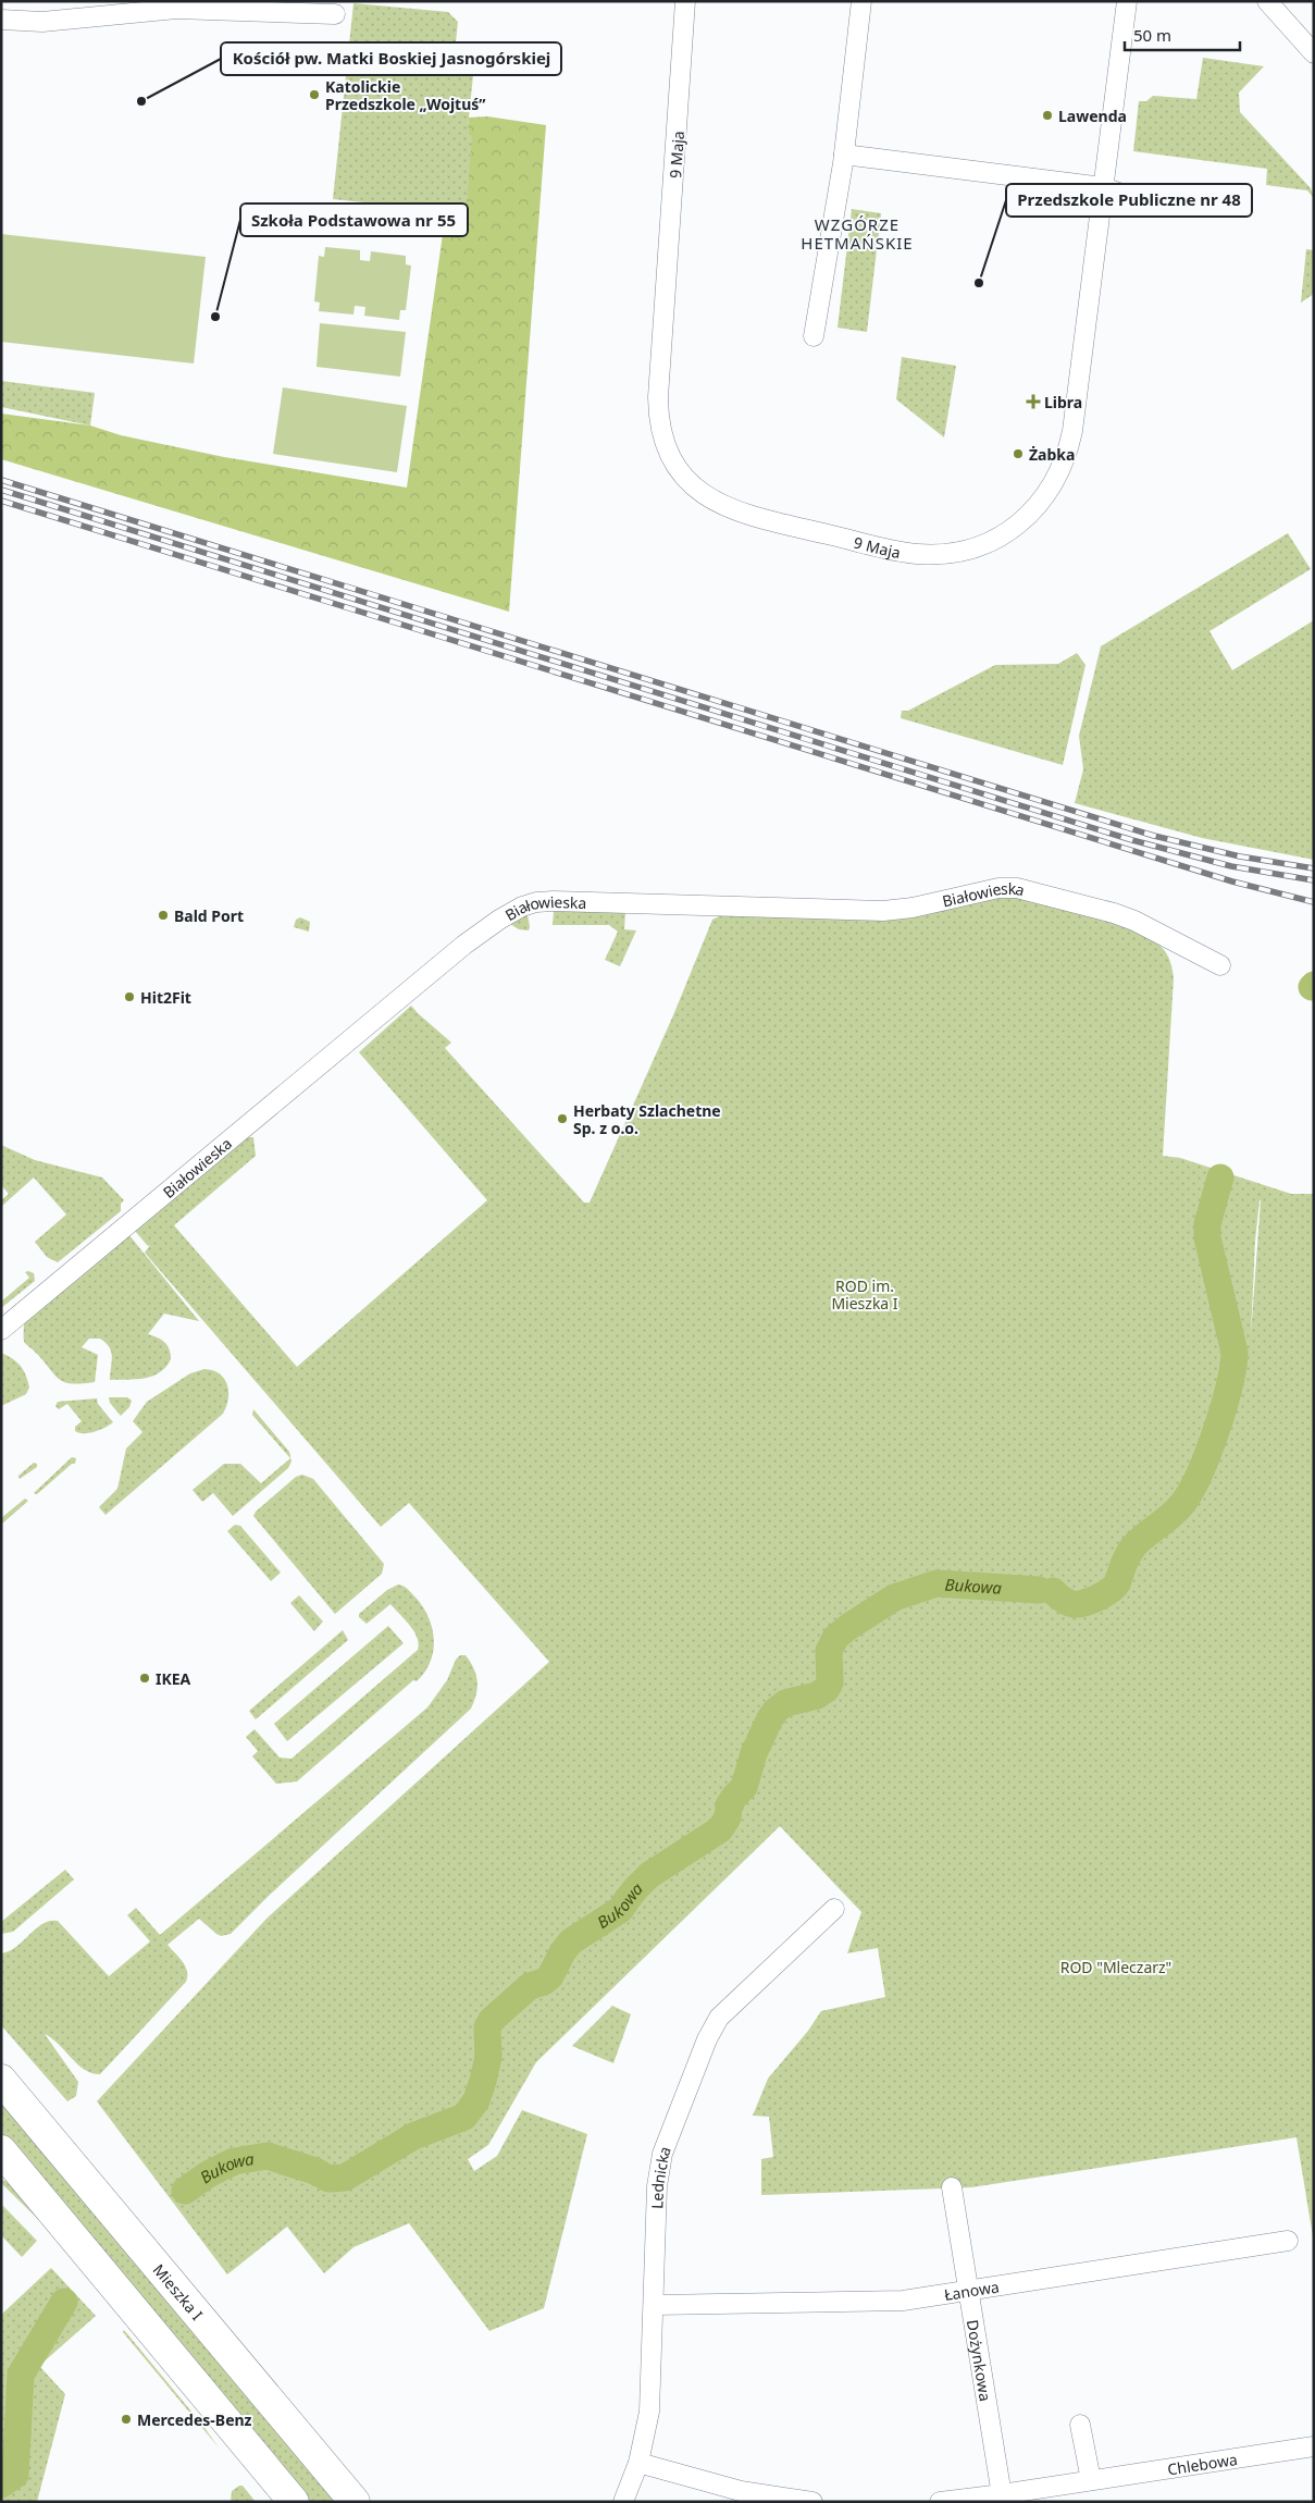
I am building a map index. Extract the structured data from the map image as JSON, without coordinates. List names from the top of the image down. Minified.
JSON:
{"streets":{"main road":["Mieszka I"],"street":["9 Maja","Białowieska","Lednicka","Łanowa","Dożynkowa","Chlebowa"]},"crossings":[["Lednicka","Łanowa"],["Łanowa","Dożynkowa"],["Dożynkowa","Chlebowa"]],"districts":["WZGÓRZE HETMAŃSKIE"],"water":["Bukowa"],"parks":["ROD im. Mieszka I","ROD \"Mleczarz\""],"places":{"other":["Katolickie Przedszkole „Wojtuś”","Kościół pw. Matki Boskiej Jasnogórskiej","Lawenda","Przedszkole Publiczne nr 48","Szkoła Podstawowa nr 55","Żabka","Bald Port","Hit2Fit","Herbaty Szlachetne Sp. z o.o.","IKEA","Mercedes-Benz"],"health":["Libra"]},"scale_bar":"50 m"}
